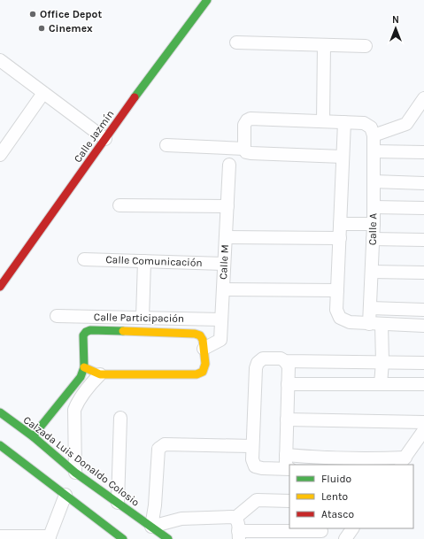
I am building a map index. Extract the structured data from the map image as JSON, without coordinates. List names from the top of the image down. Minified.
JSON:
{"streets":{"street":["Calle Jazmín","Calle A","Calle Comunicación","Calle M","Calle Participación","Calzada Luis Donaldo Colosio"]},"crossings":[["Calle Comunicación","Calle M"],["Calle M","Calle Participación"]],"places":["Office Depot","Cinemex"],"legend":["Fluido","Lento","Atasco"],"north":"top"}
